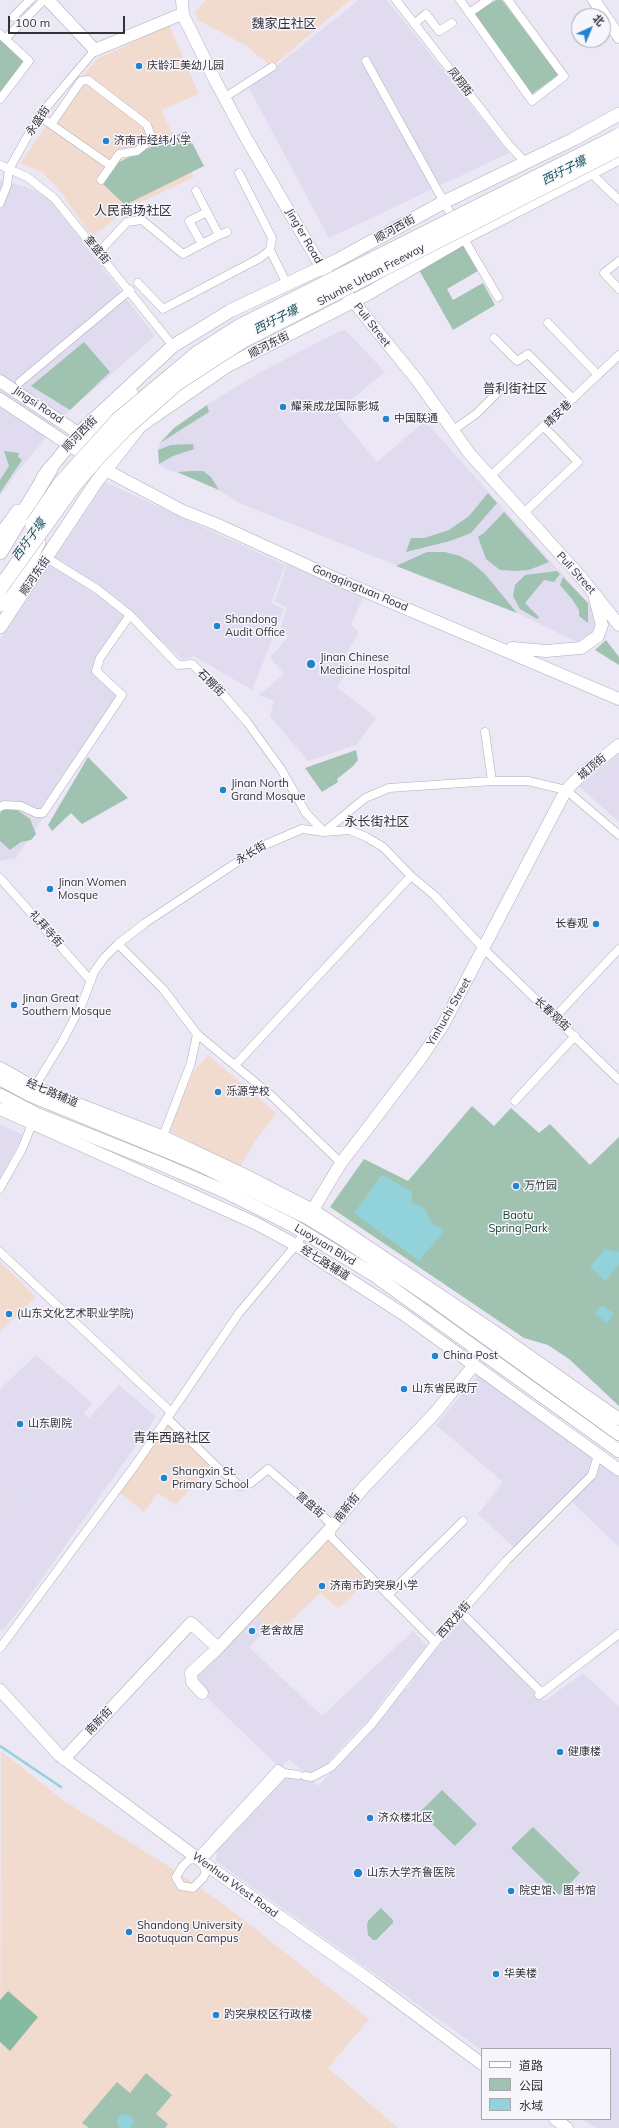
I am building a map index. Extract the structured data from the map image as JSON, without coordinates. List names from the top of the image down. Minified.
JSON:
{"streets":{"highway":["Shunhe Urban Freeway"],"main road":["顺河西街","顺河东街","Luoyuan Blvd"],"street":["凤翔街","永盛街","Jing'er Road","奎盛街","Puli Street","Jingsi Road","靖安巷","Gongqingtuan Road","石棚街","城顶街","永长街","礼拜寺街","Yinhuchi Street","长春观街","经七路辅道","营盘街","南新街","西双龙街","Wenhua West Road"]},"crossings":[["凤翔街","顺河西街"],["永盛街","奎盛街"],["顺河西街","Jing'er Road"],["顺河西街","奎盛街"],["顺河西街","Jingsi Road"],["Shunhe Urban Freeway","顺河东街"],["Puli Street","顺河东街"],["Puli Street","靖安巷"],["顺河东街","Jingsi Road"],["顺河东街","Gongqingtuan Road"],["顺河东街","石棚街"],["Jingsi Road","Gongqingtuan Road"],["石棚街","永长街"],["城顶街","Yinhuchi Street"],["永长街","礼拜寺街"],["永长街","长春观街"],["永长街","经七路辅道"],["永长街","Luoyuan Blvd"],["Yinhuchi Street","长春观街"],["Yinhuchi Street","经七路辅道"],["Yinhuchi Street","Luoyuan Blvd"],["经七路辅道","Luoyuan Blvd"],["经七路辅道","南新街"],["经七路辅道","西双龙街"],["营盘街","南新街"],["营盘街","西双龙街"],["南新街","Wenhua West Road"],["西双龙街","Wenhua West Road"]],"districts":["魏家庄社区","人民商场社区","普利街社区","永长街社区","青年西路社区"],"water":["西圩子壕"],"parks":["Baotu Spring Park"],"places":["庆龄汇美幼儿园","济南市经纬小学","耀莱成龙国际影城","中国联通","Shandong Audit Office","Jinan Chinese Medicine Hospital","Jinan North Grand Mosque","Jinan Women Mosque","长春观","Jinan Great Southern Mosque","泺源学校","万竹园","(山东文化艺术职业学院)","China Post","山东省民政厅","山东剧院","Shangxin St. Primary School","济南市趵突泉小学","老舍故居","健康楼","济众楼北区","山东大学齐鲁医院","院史馆、图书馆","Shandong University Baotuquan Campus","华美楼","趵突泉校区行政楼"],"legend":["道路","公园","水域"],"scale_bar":"100 m","north":"top right"}
